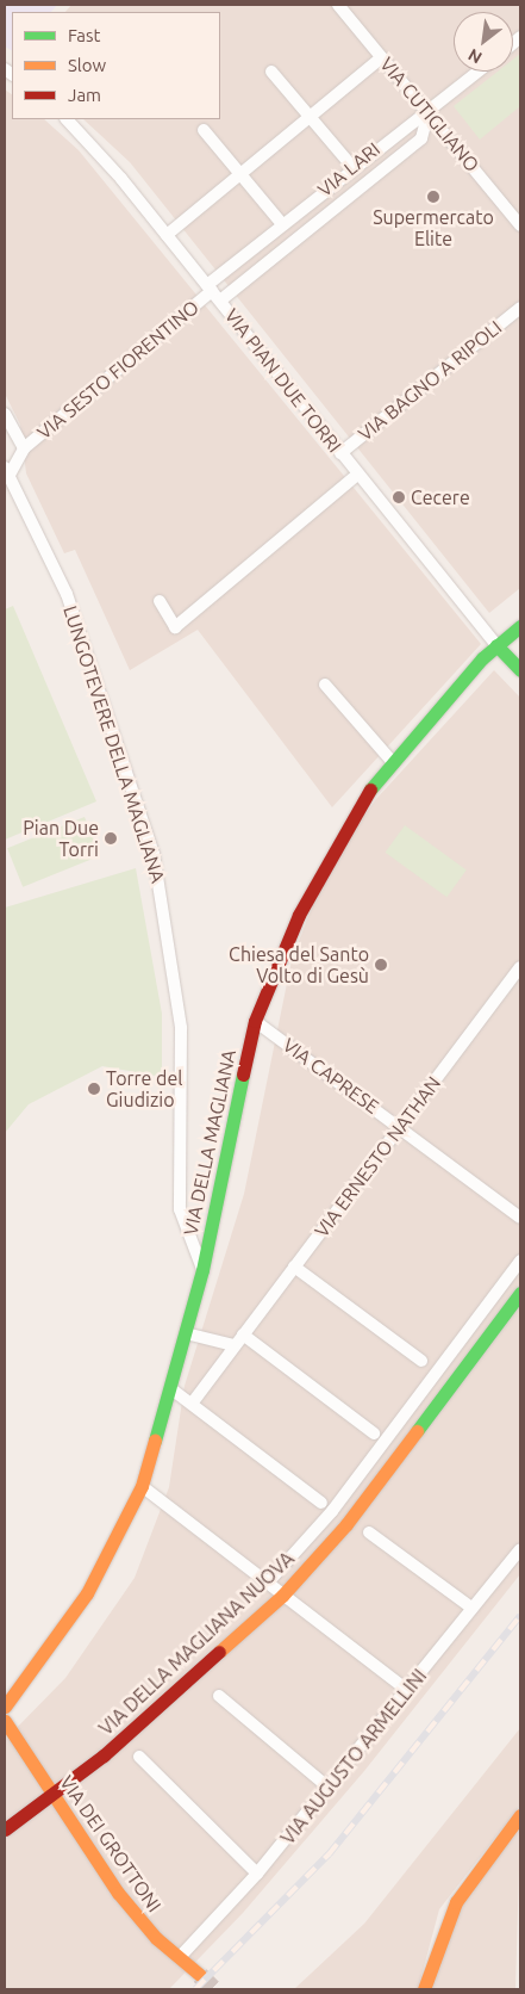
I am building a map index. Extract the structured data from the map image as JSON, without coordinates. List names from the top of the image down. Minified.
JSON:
{"streets":{"main road":["VIA DELLA MAGLIANA","VIA DELLA MAGLIANA NUOVA","VIA DEI GROTTONI"],"street":["VIA CUTIGLIANO","VIA LARI","VIA SESTO FIORENTINO","VIA PIAN DUE TORRI","VIA BAGNO A RIPOLI","LUNGOTEVERE DELLA MAGLIANA","VIA CAPRESE","VIA ERNESTO NATHAN","VIA AUGUSTO ARMELLINI"]},"crossings":[["VIA CUTIGLIANO","VIA LARI"],["VIA LARI","VIA SESTO FIORENTINO"],["VIA LARI","VIA PIAN DUE TORRI"],["VIA SESTO FIORENTINO","VIA PIAN DUE TORRI"],["VIA SESTO FIORENTINO","LUNGOTEVERE DELLA MAGLIANA"],["VIA PIAN DUE TORRI","VIA BAGNO A RIPOLI"],["VIA PIAN DUE TORRI","VIA DELLA MAGLIANA"],["LUNGOTEVERE DELLA MAGLIANA","VIA DELLA MAGLIANA"],["VIA CAPRESE","VIA DELLA MAGLIANA"],["VIA CAPRESE","VIA ERNESTO NATHAN"],["VIA DELLA MAGLIANA NUOVA","VIA DEI GROTTONI"],["VIA AUGUSTO ARMELLINI","VIA DEI GROTTONI"]],"places":["Supermercato Elite","Cecere","Pian Due Torri","Chiesa del Santo Volto di Gesù","Torre del Giudizio"],"legend":["Fast","Slow","Jam"],"north":"bottom left"}
